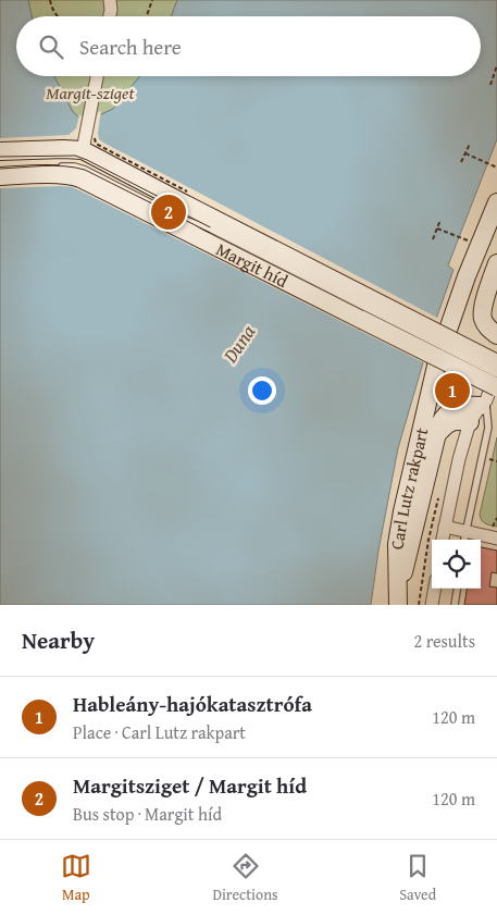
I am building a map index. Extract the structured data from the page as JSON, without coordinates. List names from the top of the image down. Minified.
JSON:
{"streets":{"main road":["Margit híd","Carl Lutz rakpart"]},"water":["Duna"],"parks":["Margit-sziget"],"page":{"search":"Search here","pins":["2","1"],"heading":["Nearby","2 results"],"list":[{"mark":"1","name":"Hableány-hajókatasztrófa","note":"Place · Carl Lutz rakpart","value":"120 m"},{"mark":"2","name":"Margitsziget / Margit híd","note":"Bus stop · Margit híd","value":"120 m"}],"nav":["Map","Directions","Saved"]}}
